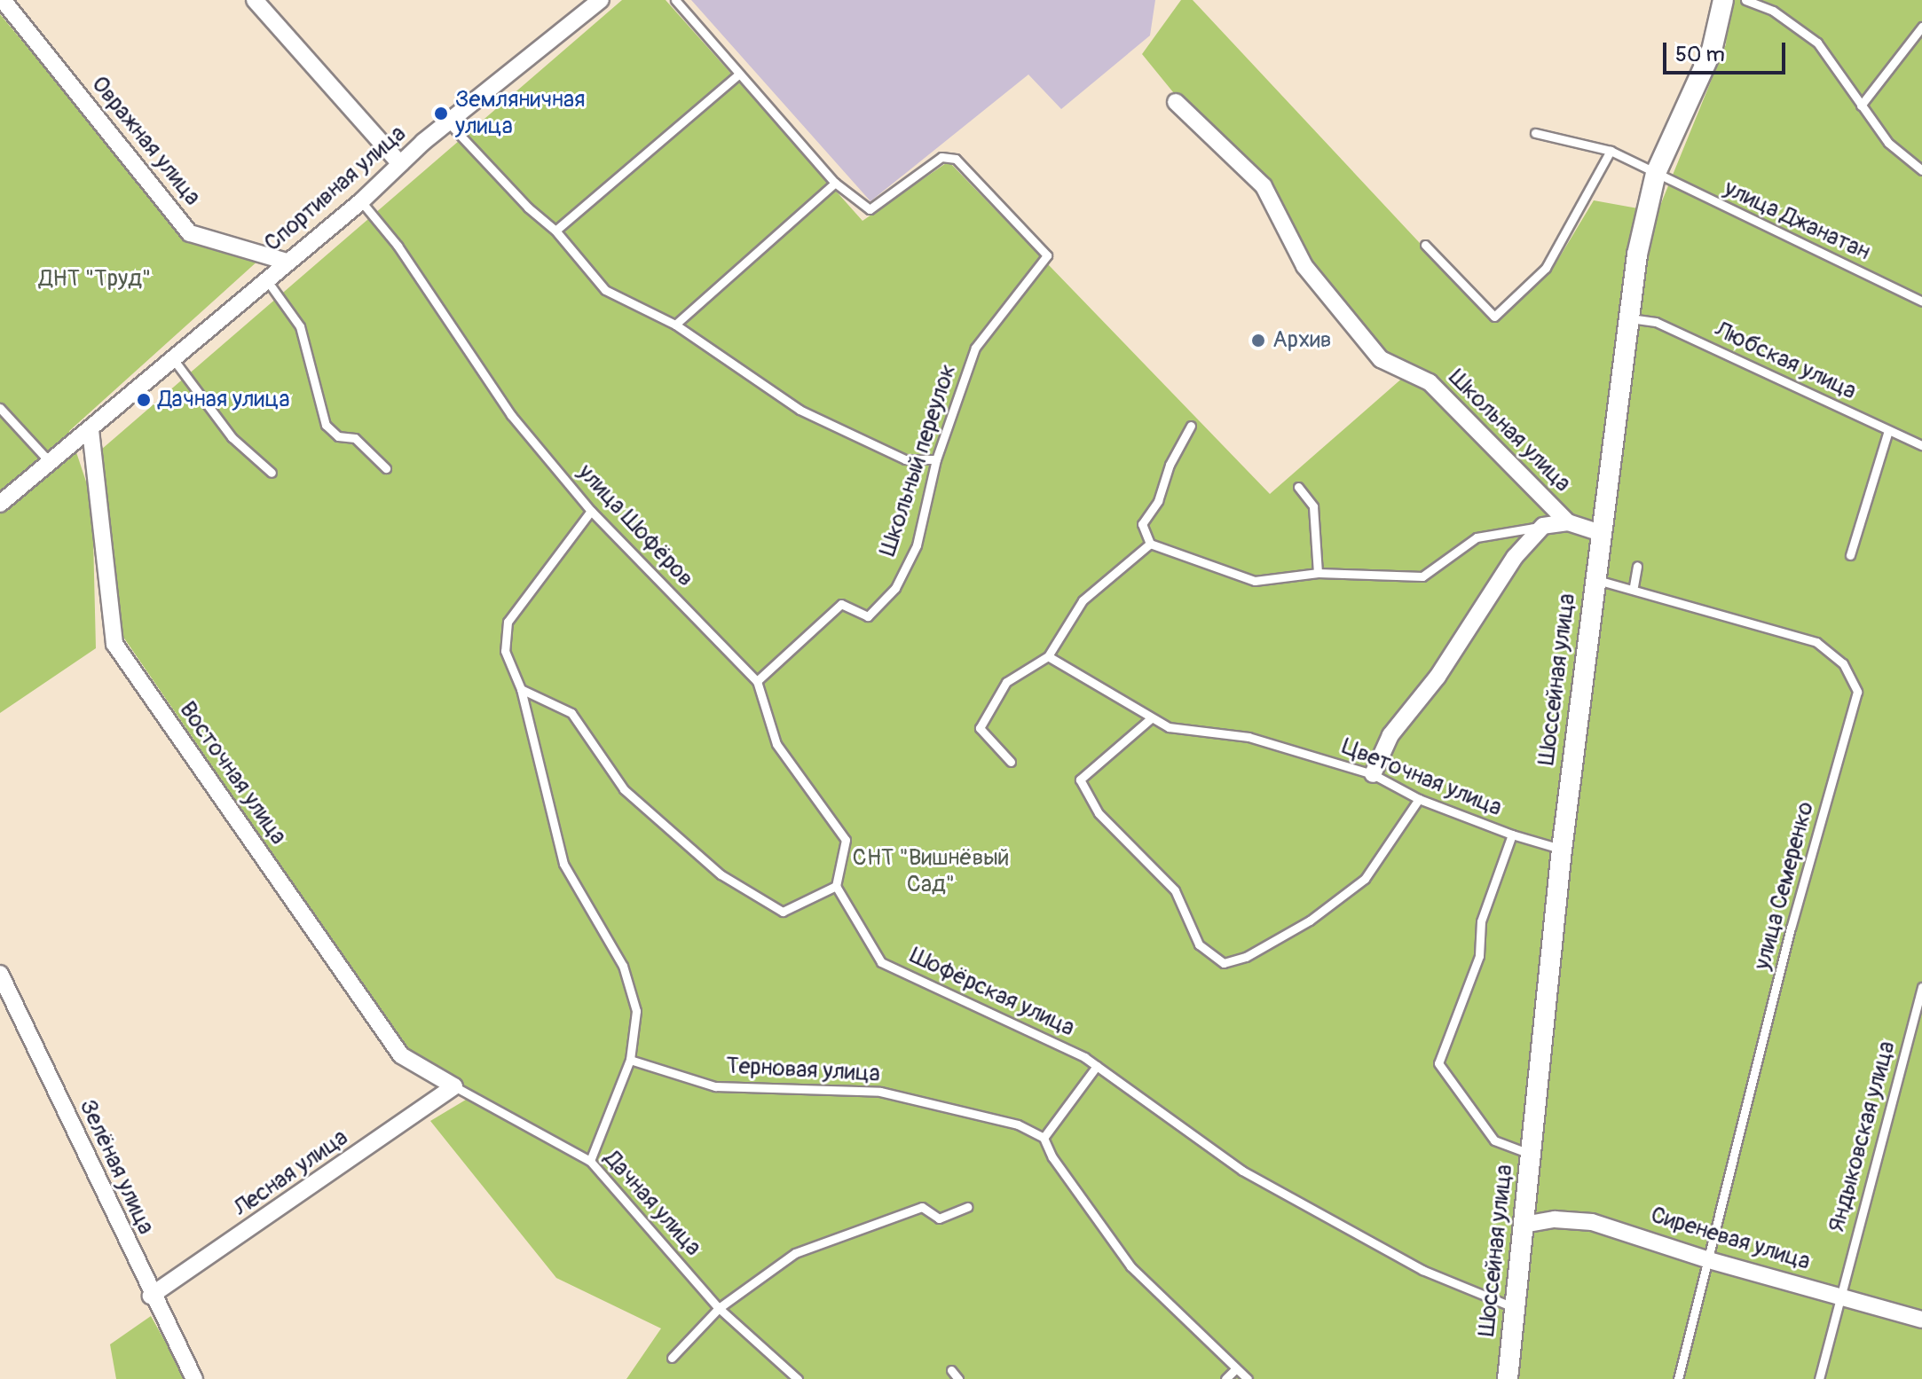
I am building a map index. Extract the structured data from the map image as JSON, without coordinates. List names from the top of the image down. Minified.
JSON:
{"streets":{"street":["Овражная улица","Спортивная улица","Школьная улица","Шоссейная улица","Восточная улица","Зелёная улица","Лесная улица","Сиреневая улица"],"lane":["улица Джанатан","Любская улица","Школьный переулок","улица Шофёров","Цветочная улица","улица Семеренко","Шофёрская улица","Терновая улица","Яндыковская улица","Дачная улица"]},"crossings":[["Овражная улица","Спортивная улица"],["Спортивная улица","улица Шофёров"],["Спортивная улица","Восточная улица"],["улица Джанатан","Шоссейная улица"],["Любская улица","Шоссейная улица"],["Школьная улица","Цветочная улица"],["Школьный переулок","улица Шофёров"],["улица Шофёров","Шофёрская улица"],["Шоссейная улица","Цветочная улица"],["Шоссейная улица","улица Семеренко"],["Шоссейная улица","Шофёрская улица"],["Шоссейная улица","Сиреневая улица"],["Восточная улица","Лесная улица"],["Восточная улица","Дачная улица"],["улица Семеренко","Сиреневая улица"],["Яндыковская улица","Сиреневая улица"],["Зелёная улица","Лесная улица"],["Лесная улица","Дачная улица"]],"parks":["ДНТ \"Труд\"","СНТ \"Вишнёвый Сад\""],"places":["Земляничная улица","Архив","Дачная улица"],"scale_bar":"50 m"}
